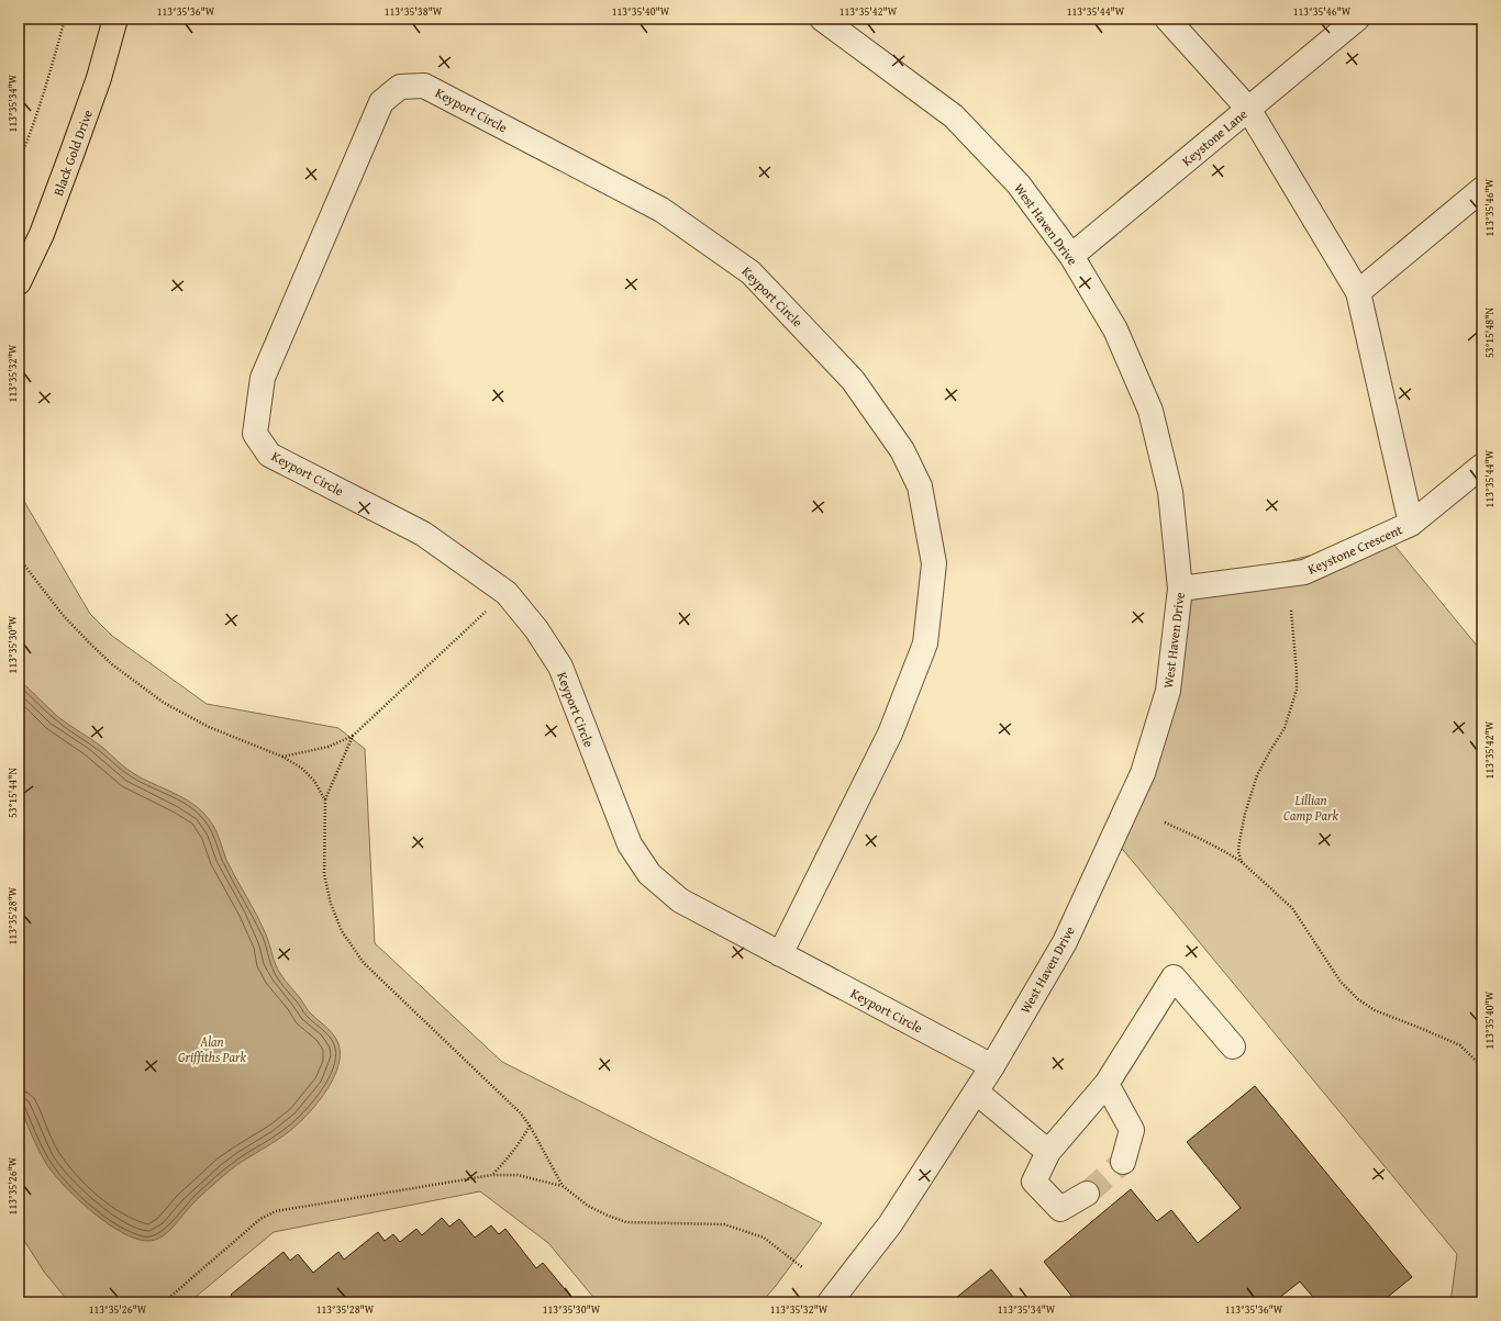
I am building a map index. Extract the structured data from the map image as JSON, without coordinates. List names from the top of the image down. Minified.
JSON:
{"streets":{"main road":["Black Gold Drive"],"street":["Keyport Circle","Keystone Lane","West Haven Drive","Keystone Crescent"]},"crossings":[["Keyport Circle","West Haven Drive"],["Keystone Lane","West Haven Drive"],["West Haven Drive","Keystone Crescent"]],"parks":["Lillian Camp Park","Alan Griffiths Park"],"coordinates":["113°35'36\"W","113°35'38\"W","113°35'40\"W","113°35'42\"W","113°35'44\"W","113°35'46\"W","113°35'34\"W","53°15'48\"N","113°35'32\"W","113°35'30\"W","53°15'44\"N","113°35'28\"W","113°35'26\"W"]}
